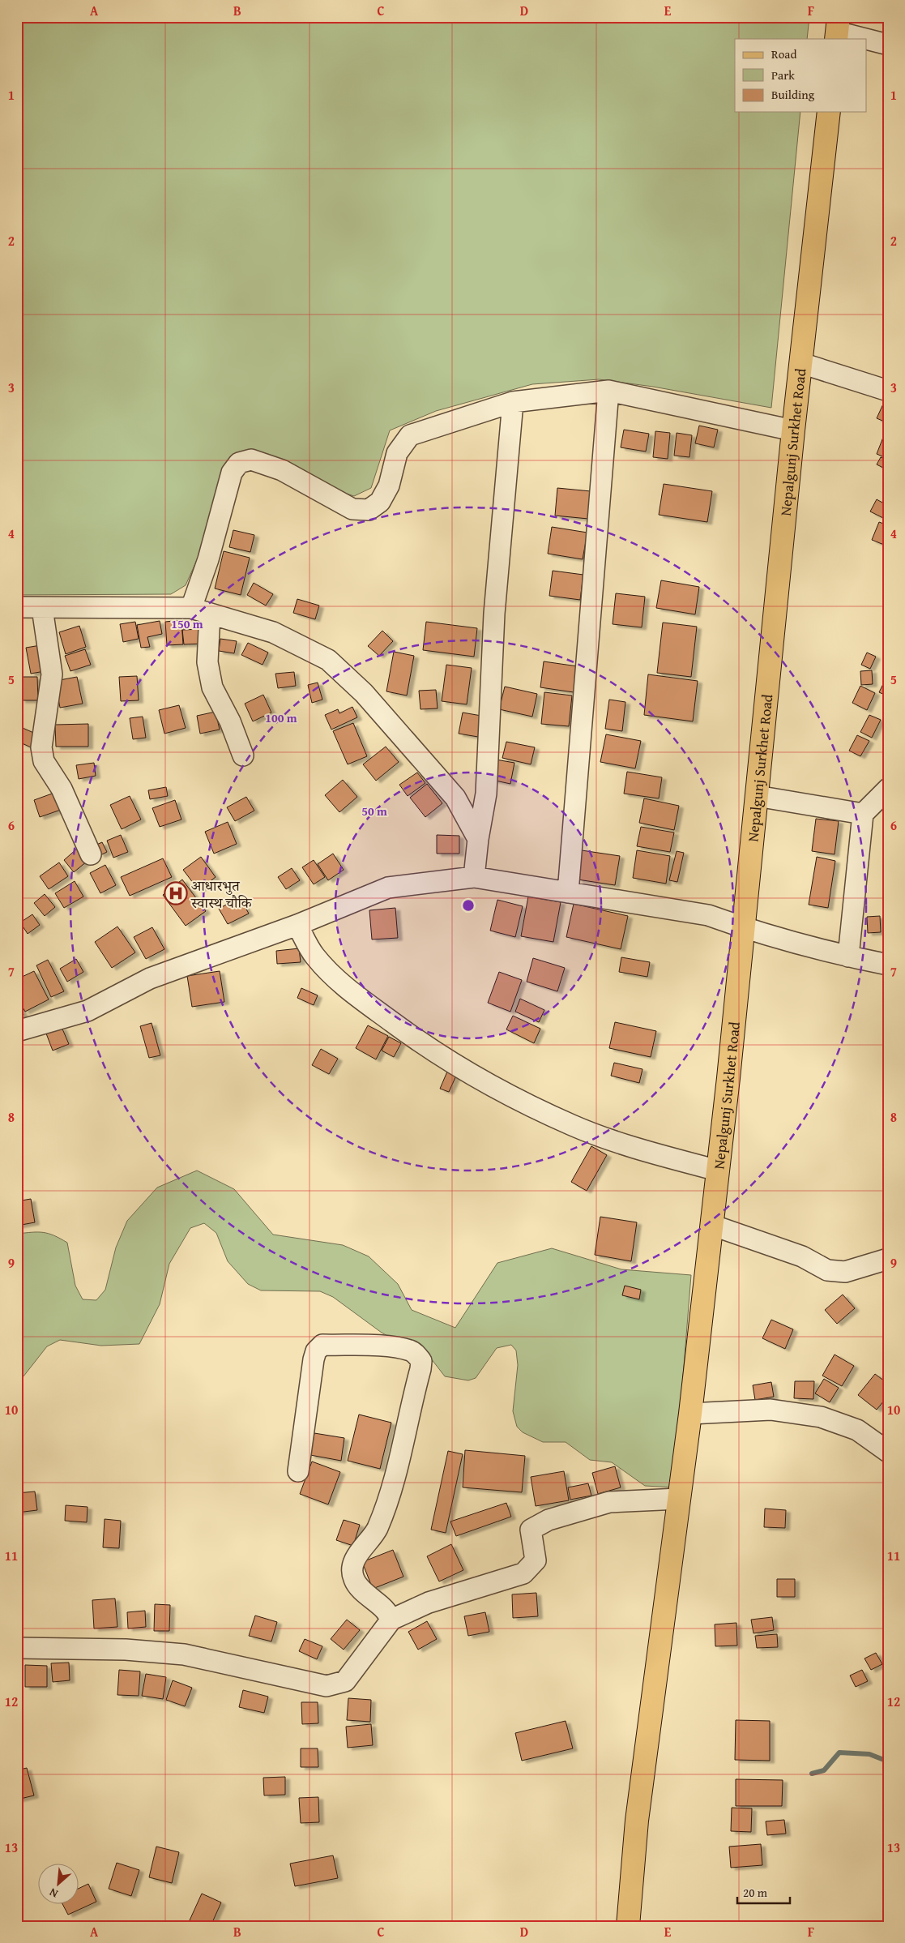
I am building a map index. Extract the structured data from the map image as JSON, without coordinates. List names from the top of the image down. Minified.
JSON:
{"streets":{"main road":["Nepalgunj Surkhet Road"]},"places":{"hospital":["आधारभुत स्वास्थ चौकि"]},"legend":["Road","Park","Building"],"scale_bar":"20 m","north":"bottom left","grid":{"columns":["A","B","C","D","E","F"],"rows":["1","2","3","4","5","6","7","8","9","10","11","12","13"]},"rings":["150 m","100 m","50 m"]}
